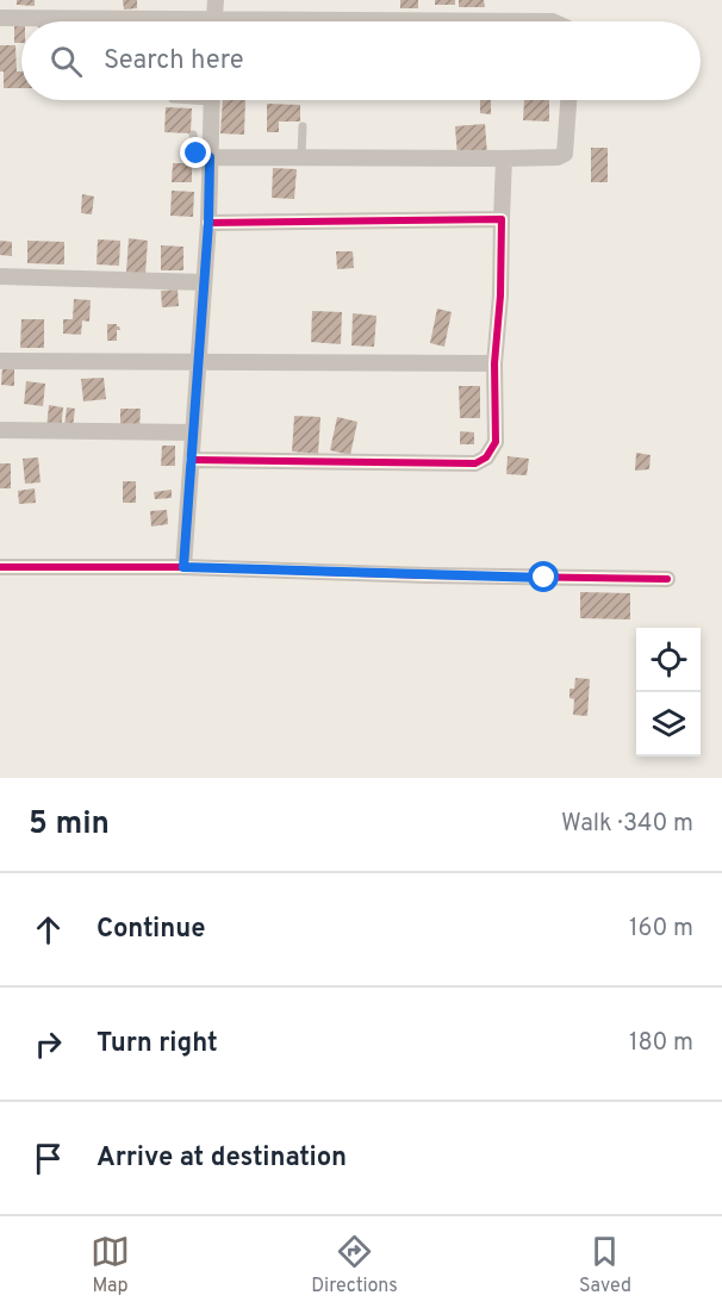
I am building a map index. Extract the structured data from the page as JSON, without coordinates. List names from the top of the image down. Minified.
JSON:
{"page":{"search":"Search here","heading":["5 min","Walk · 340 m"],"list":[["Continue","160 m"],["Turn right","180 m"],"Arrive at destination"],"nav":["Map","Directions","Saved"]}}
